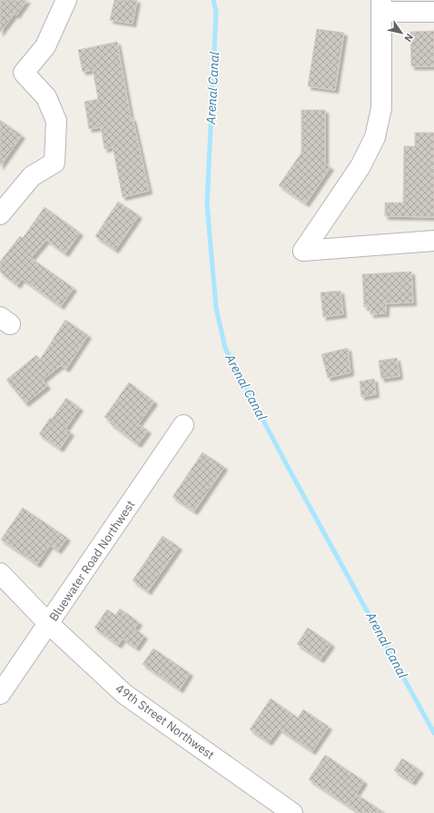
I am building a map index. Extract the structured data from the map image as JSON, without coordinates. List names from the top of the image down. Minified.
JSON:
{"streets":{"street":["Bluewater Road Northwest","49th Street Northwest"]},"crossings":[["Bluewater Road Northwest","49th Street Northwest"]],"water":["Arenal Canal"],"north":"bottom right"}
